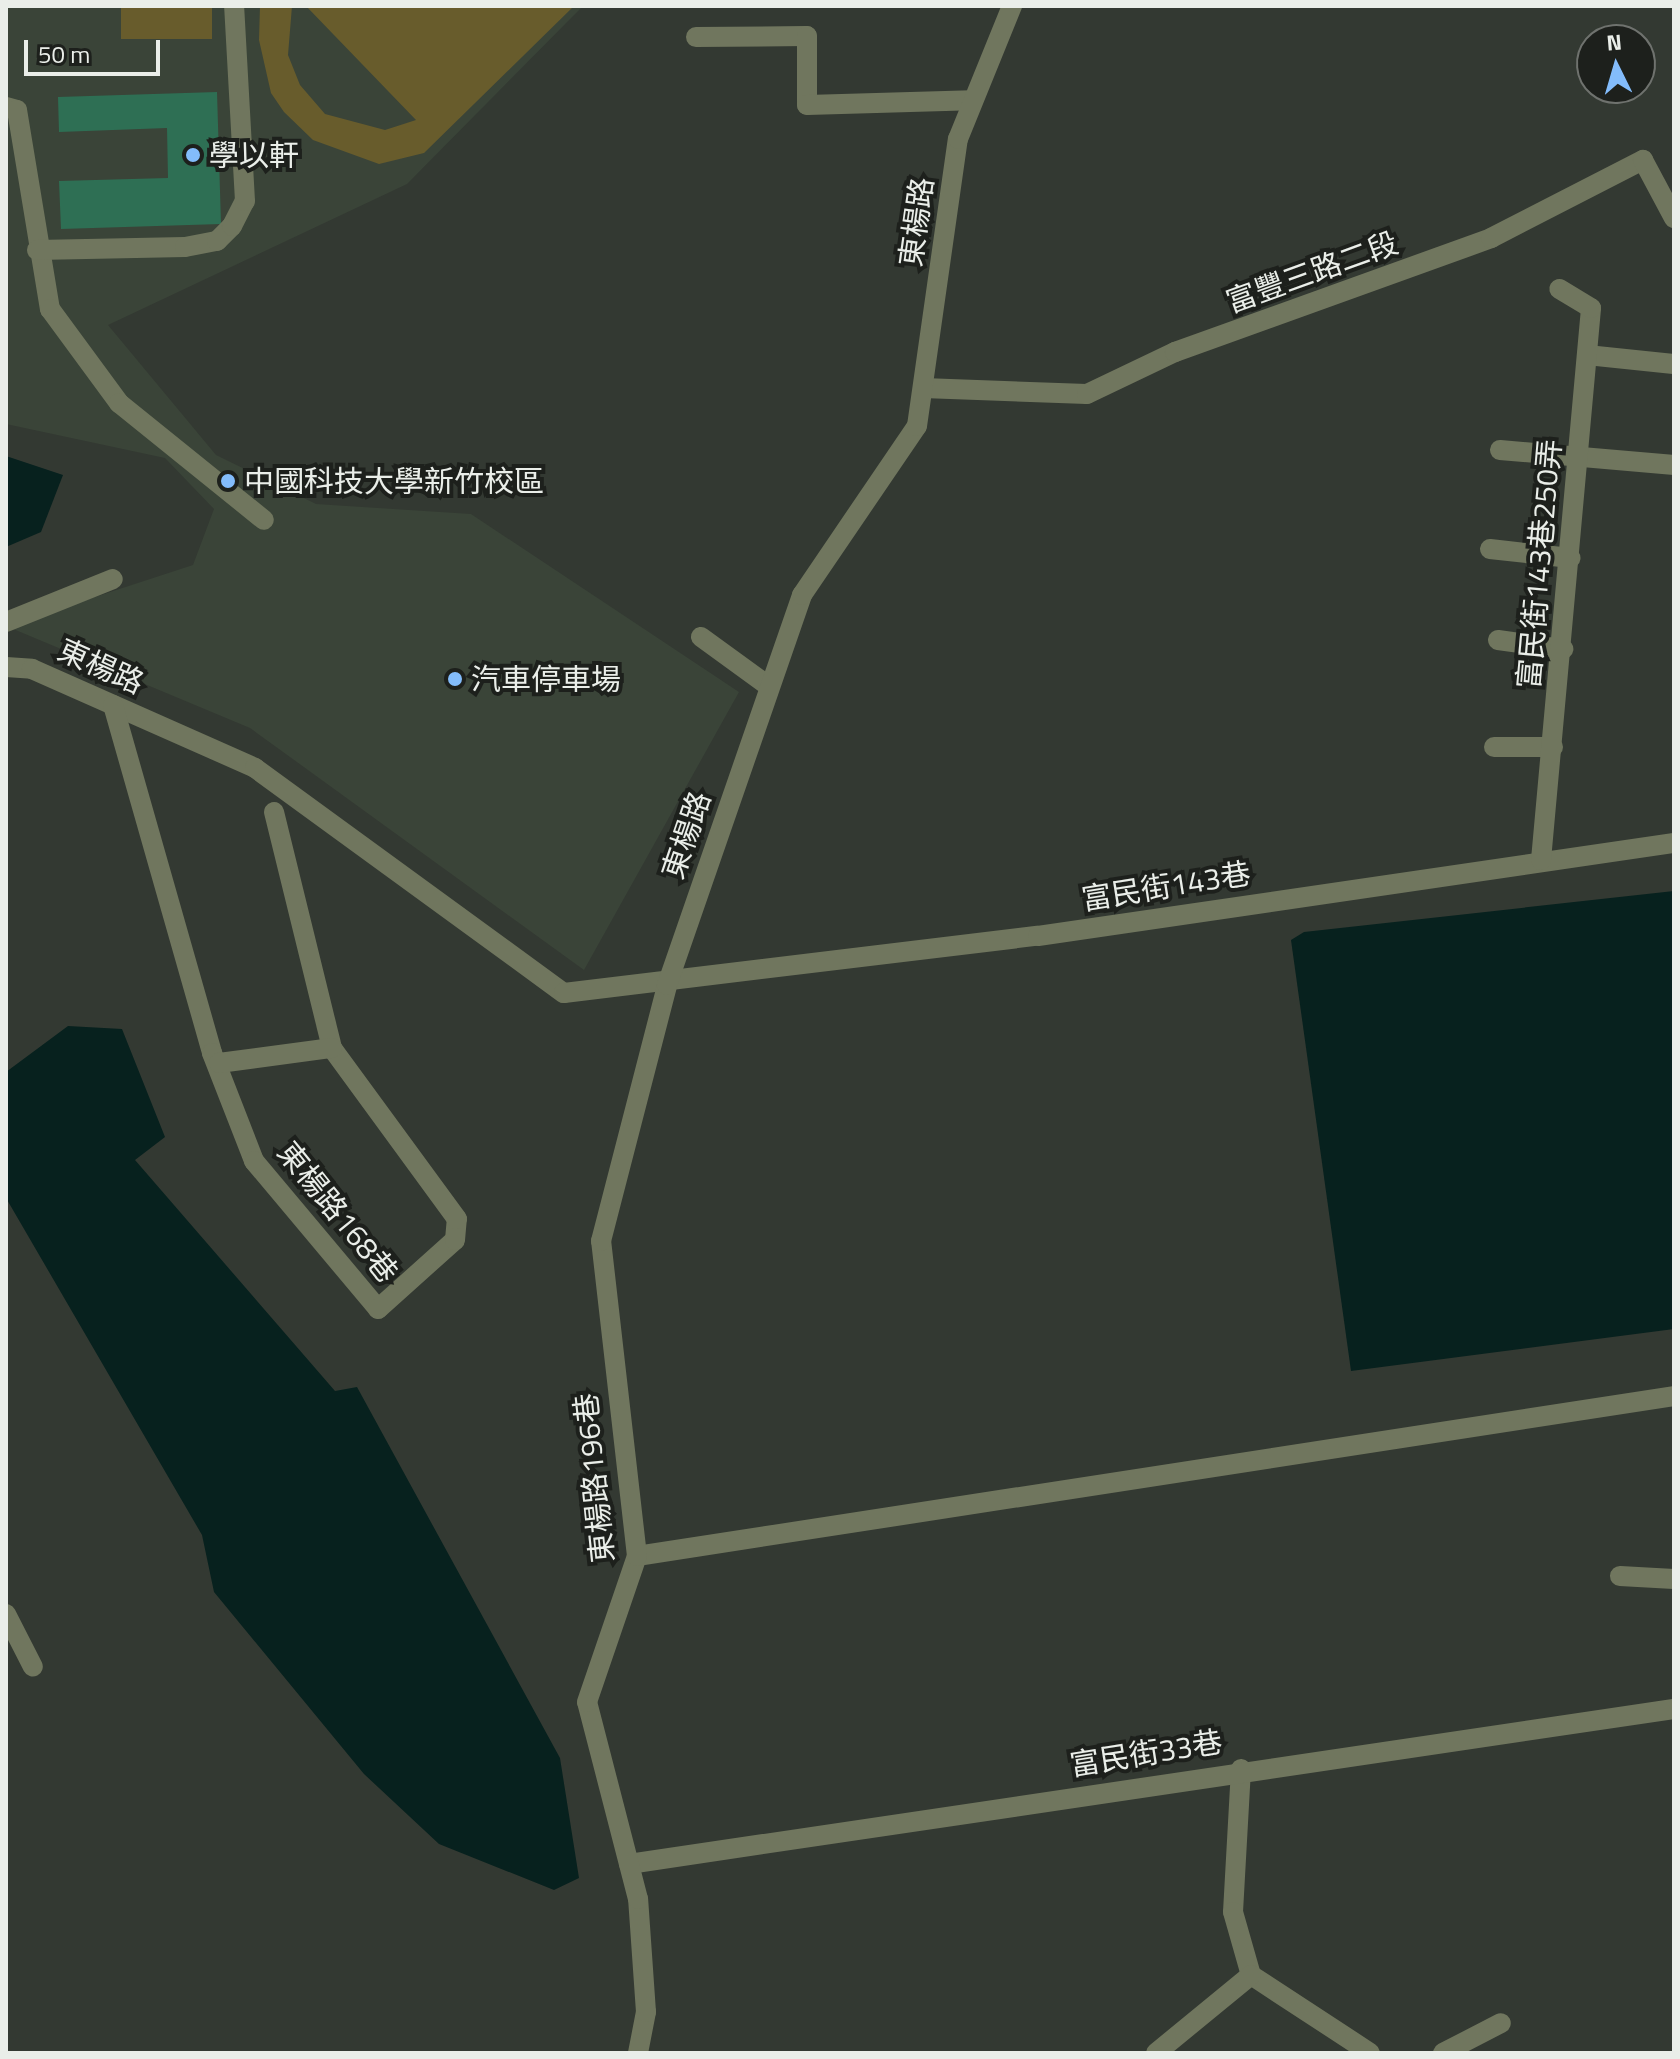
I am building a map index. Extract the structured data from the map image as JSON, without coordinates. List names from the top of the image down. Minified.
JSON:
{"streets":{"street":["東楊路","富豐三路二段","富民街143巷250弄","富民街143巷","東楊路168巷","東楊路196巷","富民街33巷"]},"crossings":[["東楊路","富豐三路二段"],["東楊路","富民街143巷"],["東楊路","東楊路168巷"],["東楊路","東楊路196巷"],["富民街143巷250弄","富民街143巷"],["富民街143巷","東楊路196巷"],["東楊路196巷","富民街33巷"]],"places":["學以軒","中國科技大學新竹校區","汽車停車場"],"scale_bar":"50 m","north":"top"}
